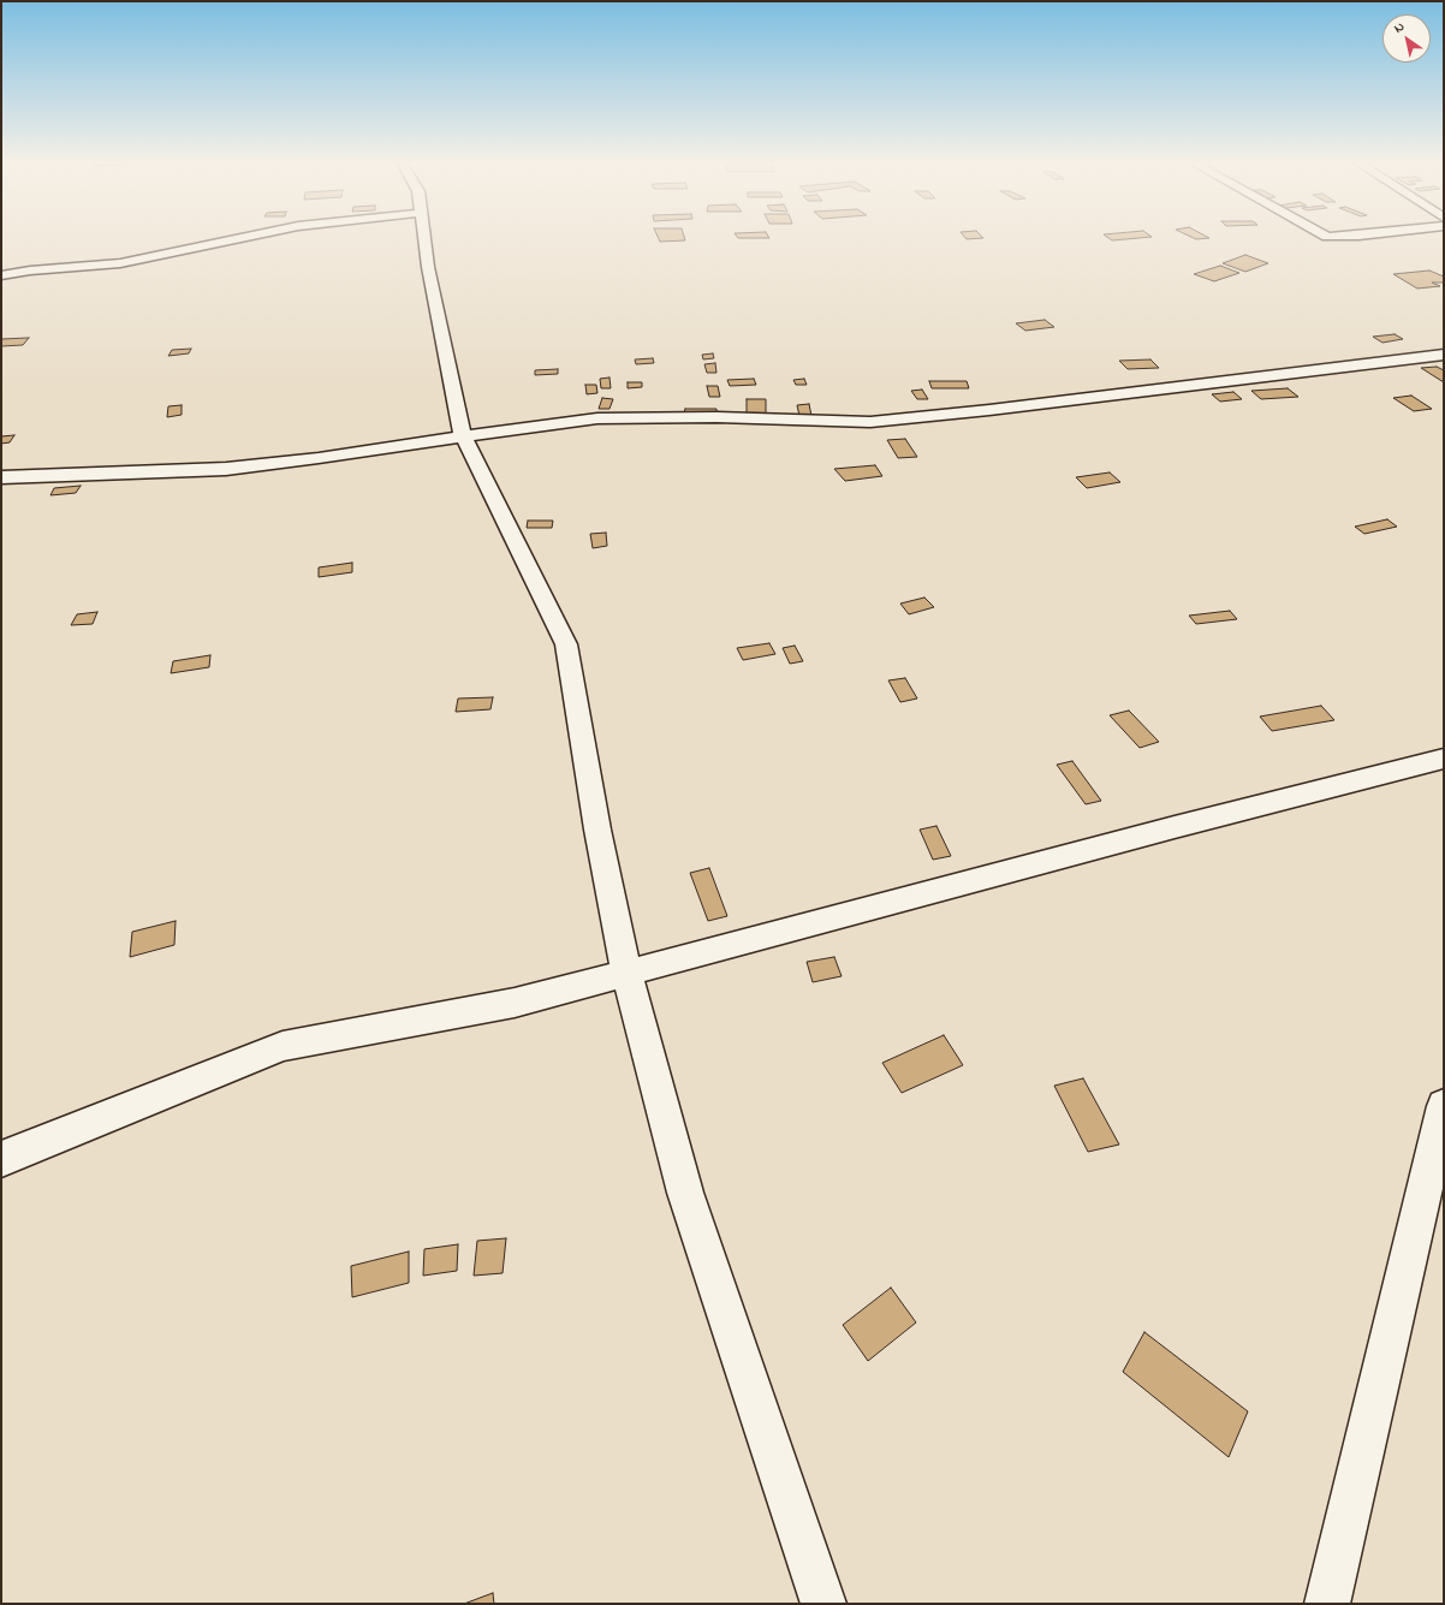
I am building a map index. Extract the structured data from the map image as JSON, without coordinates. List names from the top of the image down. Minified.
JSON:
{"north":"top left"}
